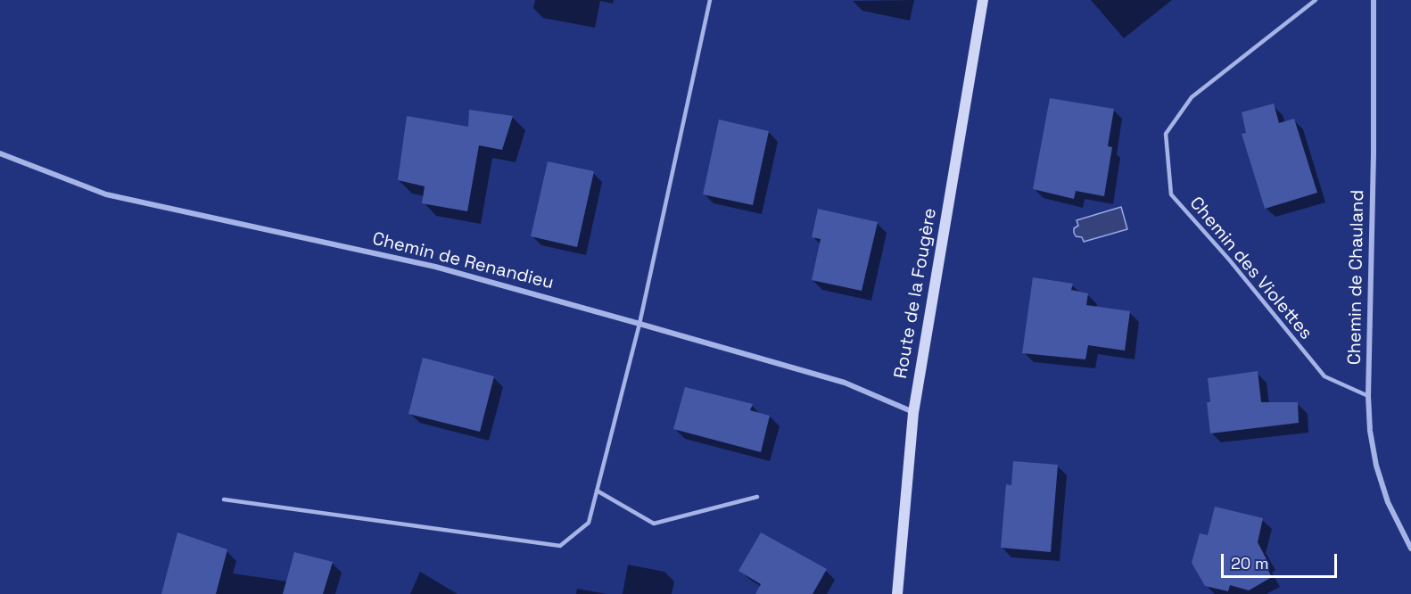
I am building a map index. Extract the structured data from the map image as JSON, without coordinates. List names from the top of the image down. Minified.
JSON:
{"streets":{"street":["Chemin de Renandieu","Chemin de Chauland","Route de la Fougère"],"lane":["Chemin des Violettes"]},"crossings":[["Chemin de Renandieu","Route de la Fougère"],["Chemin des Violettes","Chemin de Chauland"]],"scale_bar":"20 m"}
